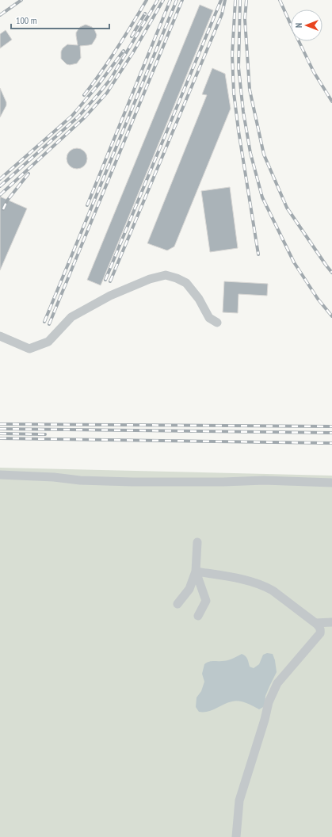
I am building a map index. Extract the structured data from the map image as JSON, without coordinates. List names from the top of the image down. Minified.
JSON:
{"scale_bar":"100 m","north":"left"}
